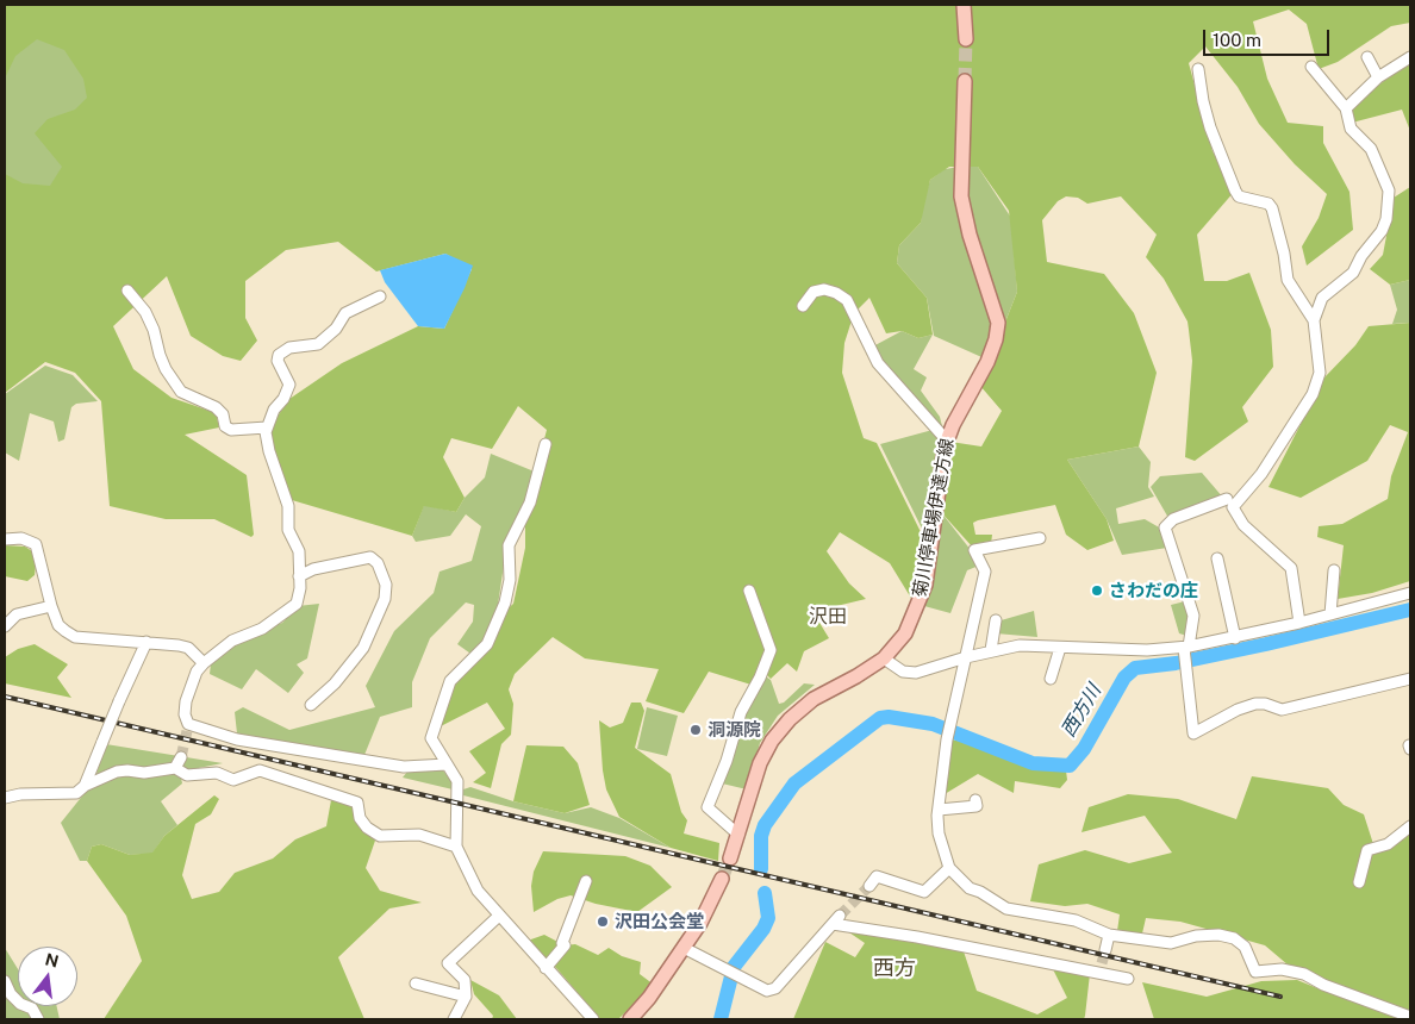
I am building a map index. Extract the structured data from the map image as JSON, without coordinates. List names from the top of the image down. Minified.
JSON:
{"streets":{"main road":["菊川停車場伊達方線"]},"districts":["沢田","西方"],"water":["西方川"],"places":["さわだの庄","洞源院","沢田公会堂"],"scale_bar":"100 m","north":"top"}
